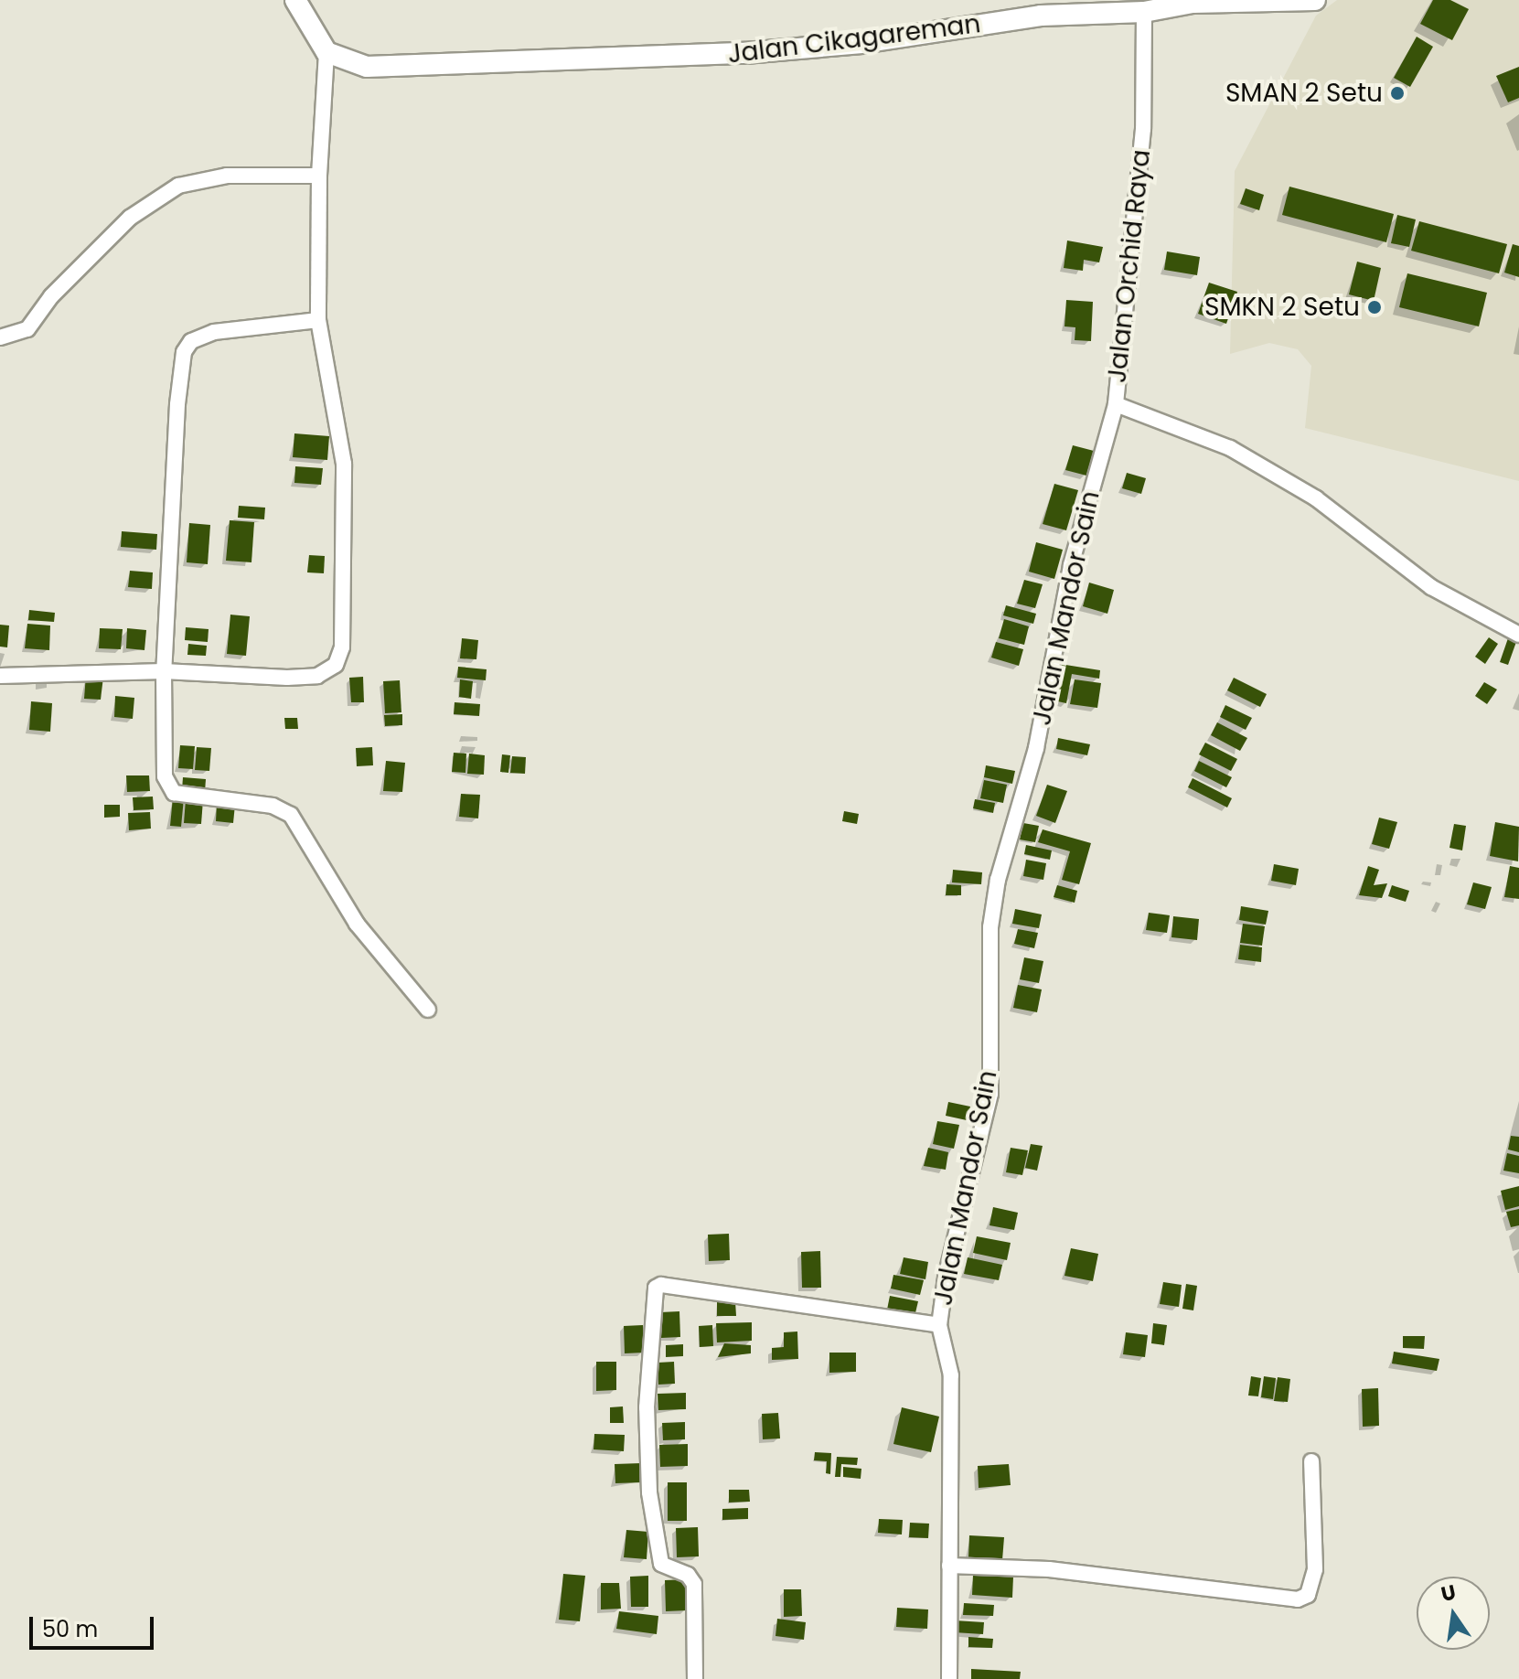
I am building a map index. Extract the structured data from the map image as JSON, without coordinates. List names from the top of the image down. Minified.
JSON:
{"streets":{"street":["Jalan Cikagareman","Jalan Orchid Raya","Jalan Mandor Sain"]},"crossings":[["Jalan Cikagareman","Jalan Orchid Raya"],["Jalan Orchid Raya","Jalan Mandor Sain"]],"places":["SMAN 2 Setu","SMKN 2 Setu"],"scale_bar":"50 m","north":"top"}
